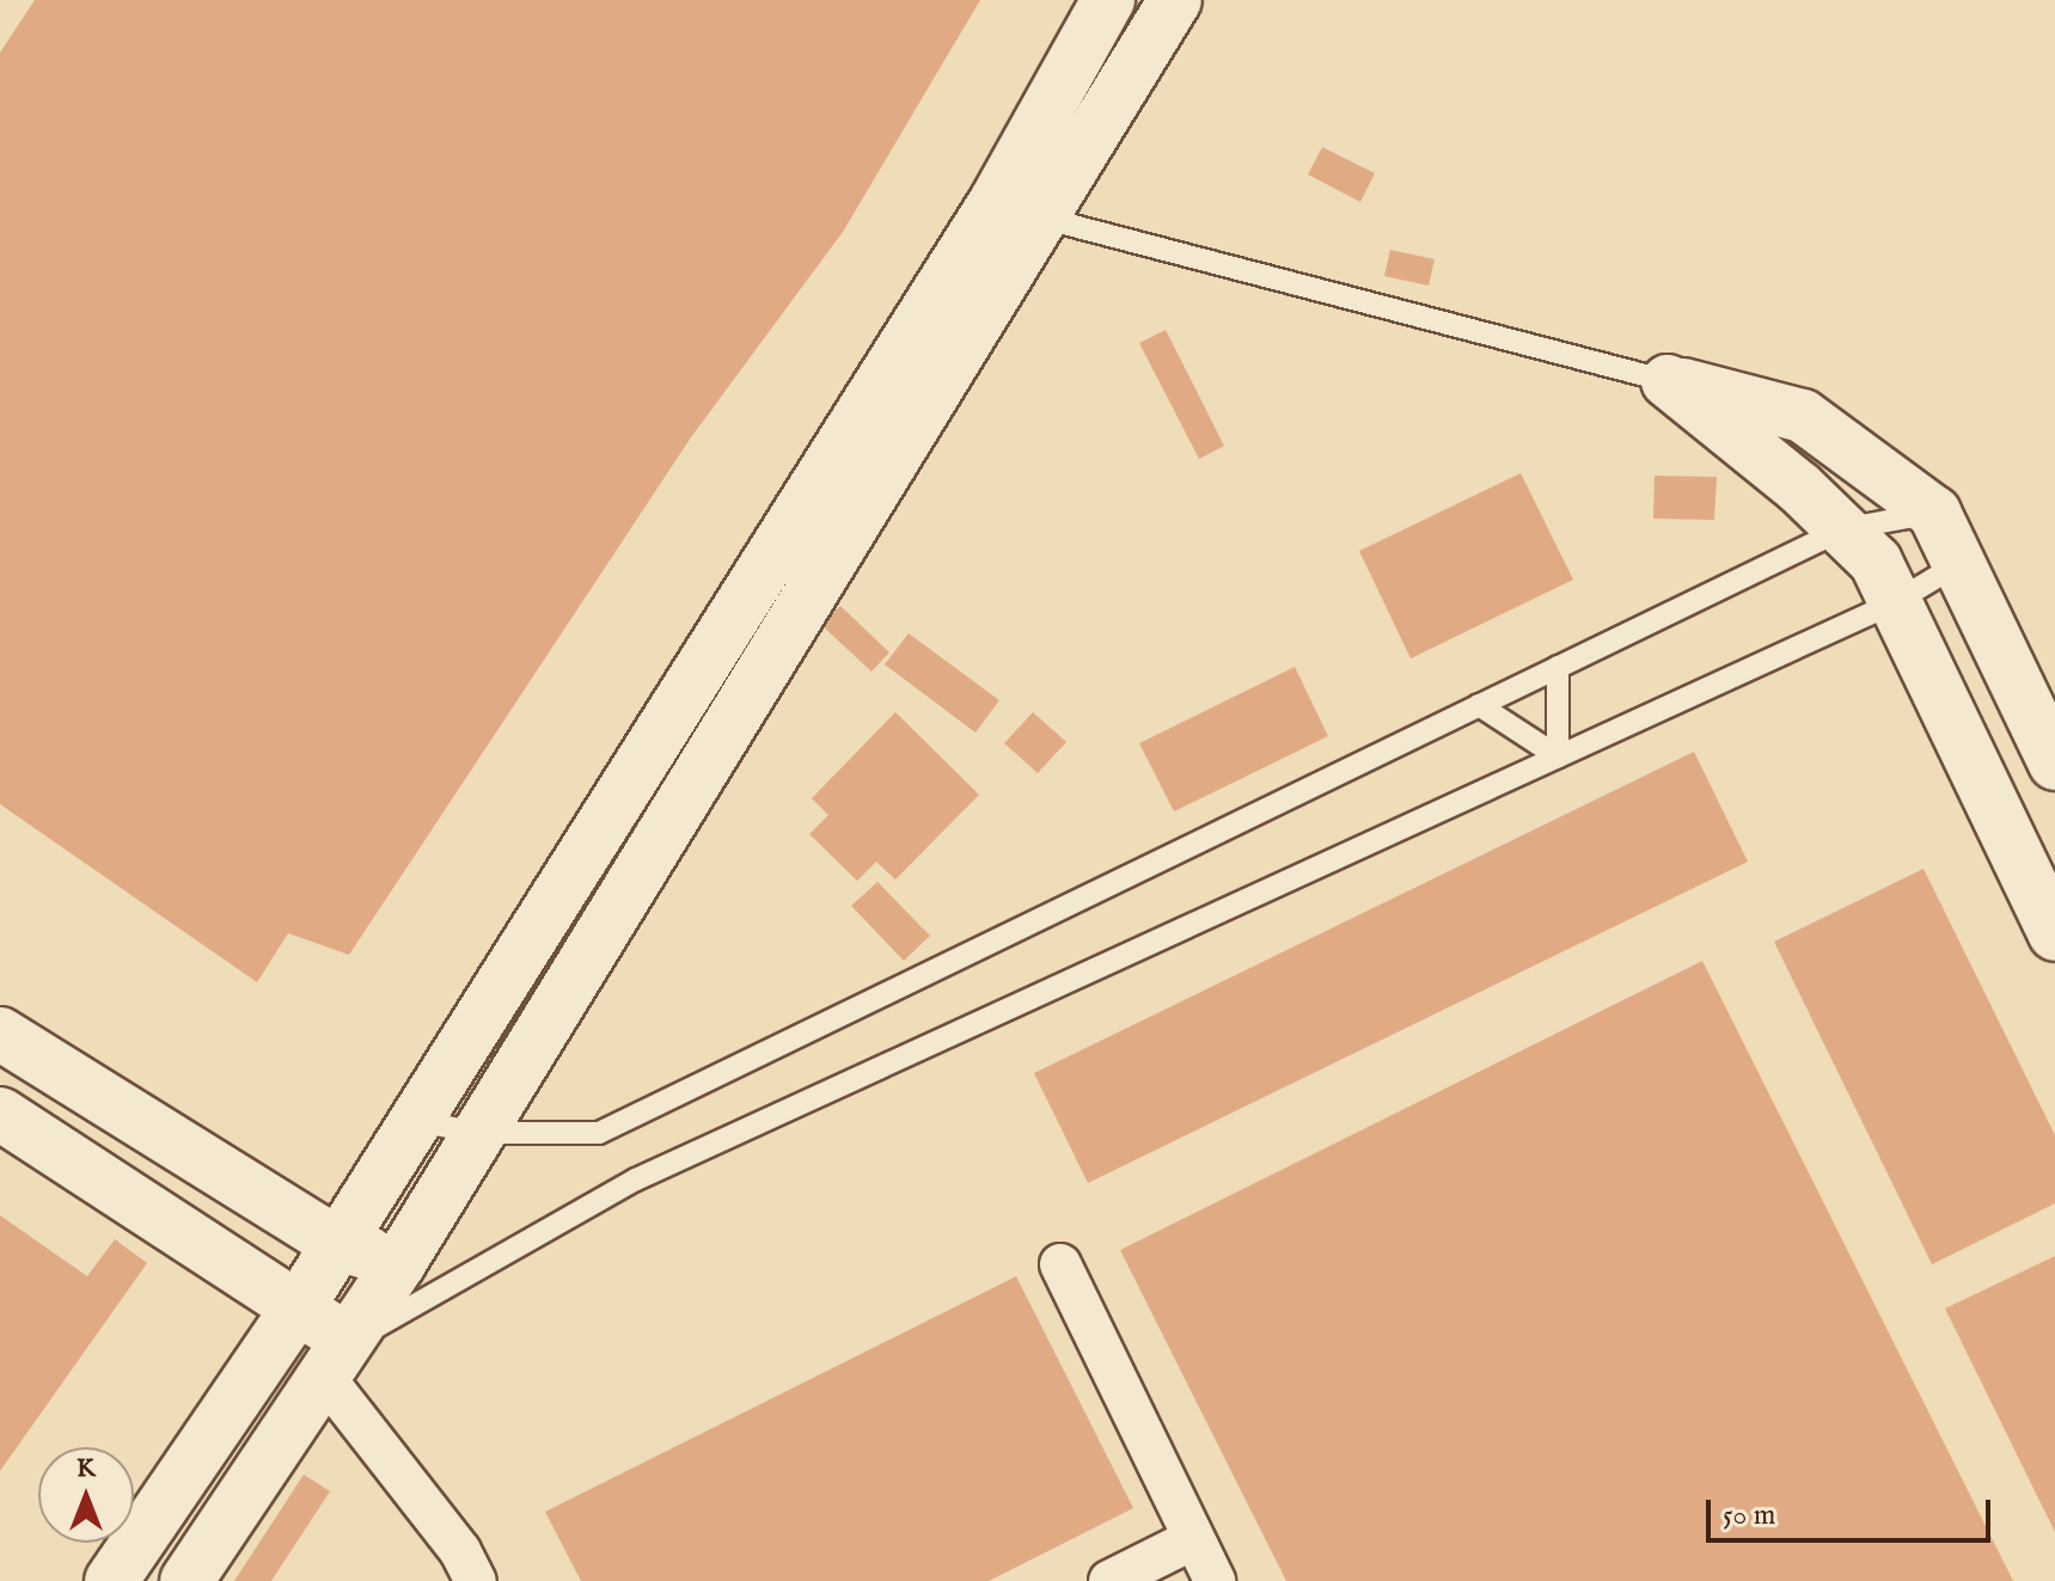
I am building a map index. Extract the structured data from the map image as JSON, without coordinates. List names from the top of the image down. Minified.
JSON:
{"scale_bar":"50 m","north":"top"}
